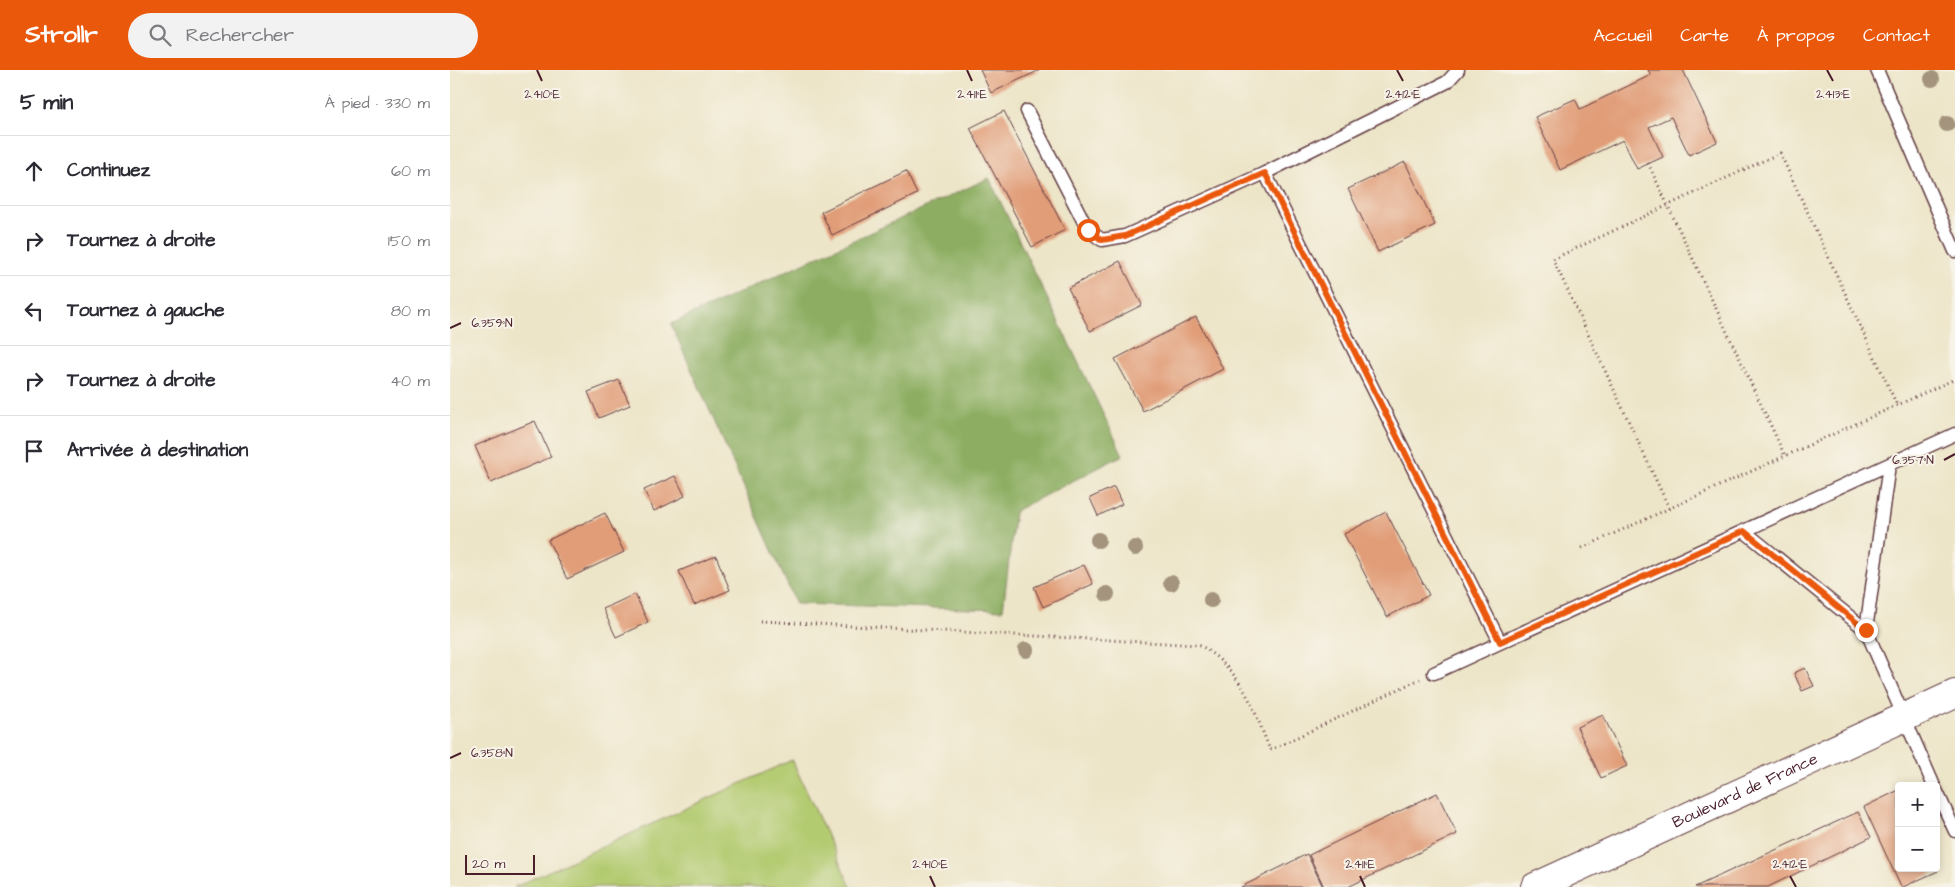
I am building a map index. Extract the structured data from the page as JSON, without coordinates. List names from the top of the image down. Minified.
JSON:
{"streets":{"street":["Boulevard de France"]},"scale_bar":"20 m","page":{"header":"Strollr","search":"Rechercher","nav":["Accueil","Carte","À propos","Contact"],"heading":["5 min","À pied · 330 m"],"list":[["Continuez","60 m"],["Tournez à droite","150 m"],["Tournez à gauche","80 m"],["Tournez à droite","40 m"],"Arrivée à destination"],"map_buttons":["+","−"],"scale":"20 m"},"coordinates":["2.410°E","2.411°E","2.412°E","2.413°E","6.359°N","6.357°N","6.358°N"]}
